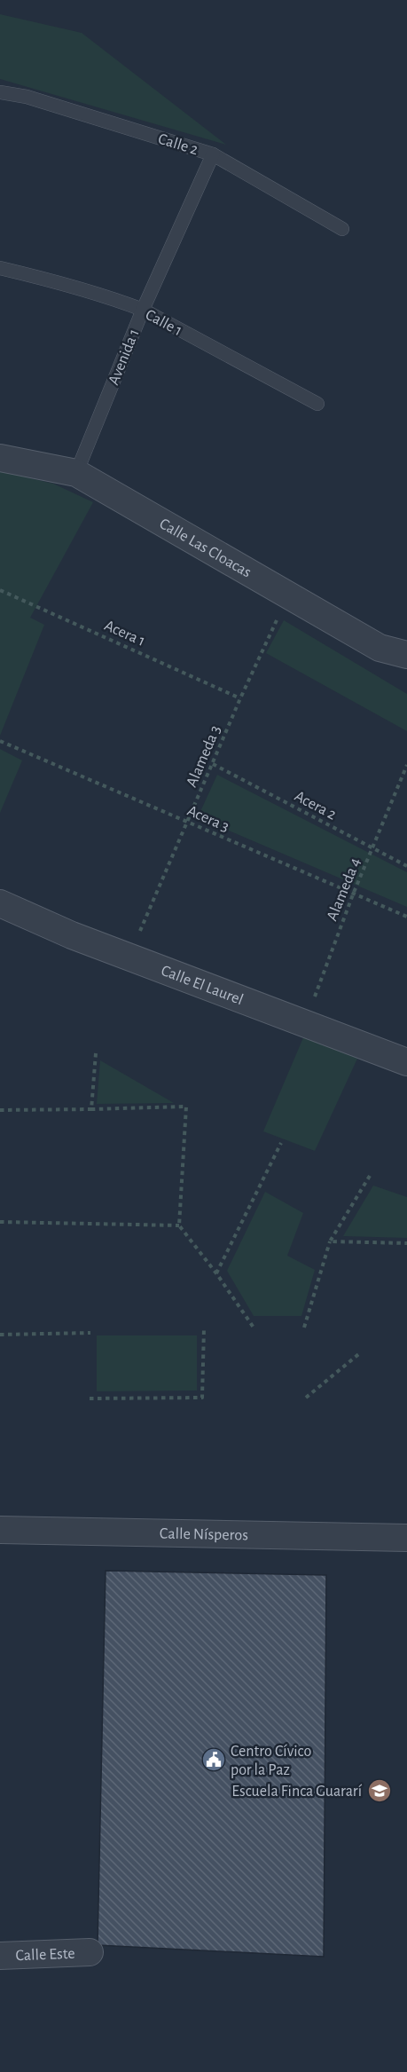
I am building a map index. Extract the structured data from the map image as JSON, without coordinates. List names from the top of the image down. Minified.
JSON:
{"streets":{"street":["Calle Las Cloacas","Calle El Laurel","Calle Nísperos","Calle Este"],"lane":["Calle 2","Calle 1","Avenida 1"],"path":["Acera 1","Alameda 3","Acera 2","Acera 3","Alameda 4"]},"crossings":[["Calle 2","Avenida 1"],["Calle 1","Avenida 1"],["Avenida 1","Calle Las Cloacas"],["Calle Las Cloacas","Alameda 3"],["Acera 1","Alameda 3"],["Alameda 3","Acera 2"],["Alameda 3","Acera 3"],["Alameda 3","Calle El Laurel"],["Acera 2","Alameda 4"],["Acera 3","Alameda 4"],["Alameda 4","Calle El Laurel"]],"places":{"public building":["Centro Cívico por la Paz"],"school or university":["Escuela Finca Guararí"]}}
